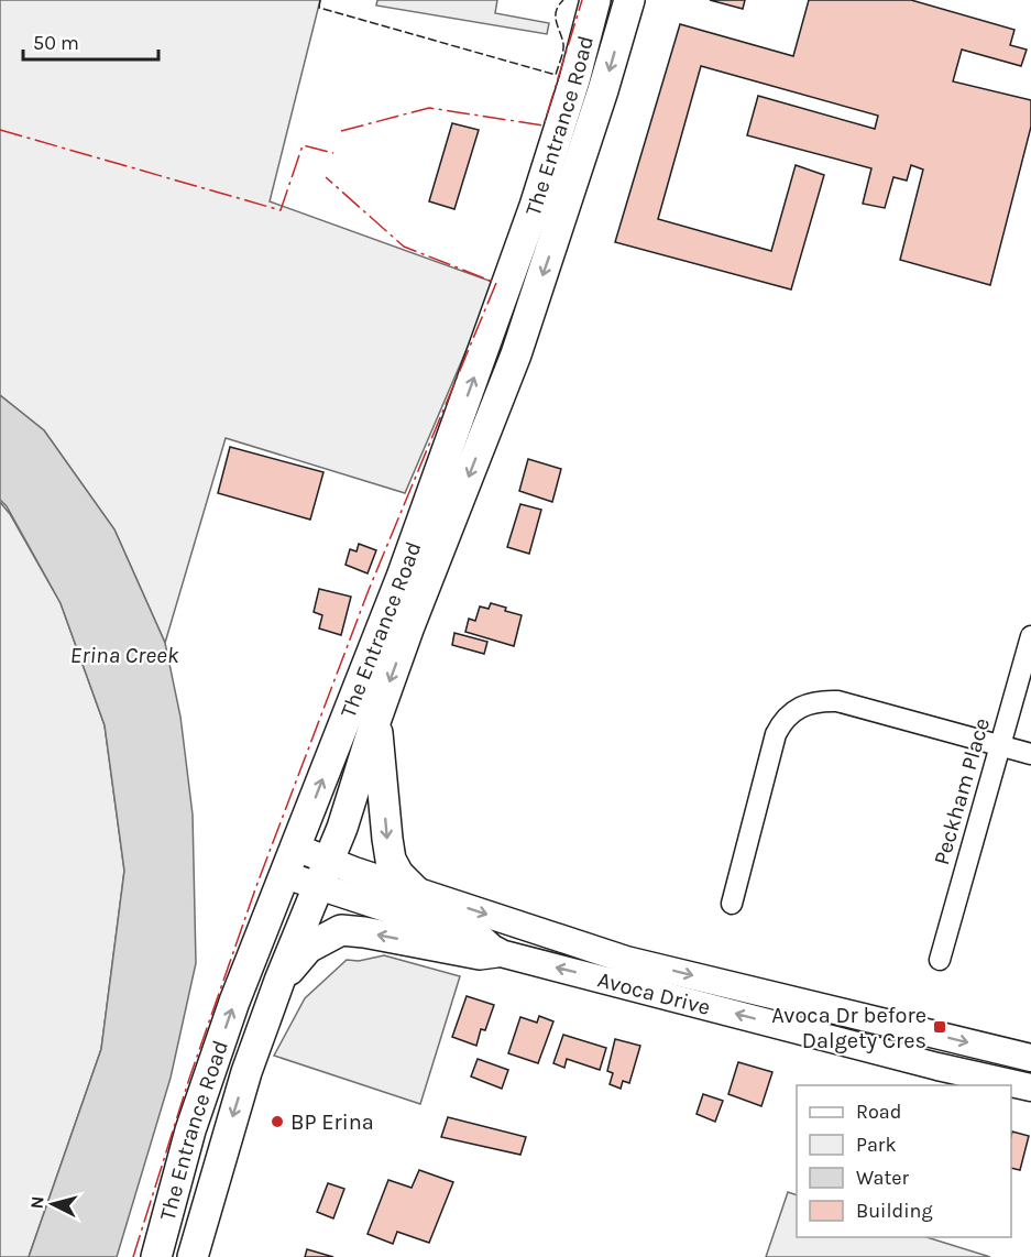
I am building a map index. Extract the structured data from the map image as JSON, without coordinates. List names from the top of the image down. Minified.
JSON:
{"streets":{"highway":["The Entrance Road"],"main road":["Avoca Drive"],"street":["Peckham Place"]},"crossings":[["The Entrance Road","Avoca Drive"]],"water":["Erina Creek"],"places":{"transit":["Avoca Dr before Dalgety Cres"],"other":["BP Erina"]},"legend":["Road","Park","Water","Building"],"scale_bar":"50 m","north":"left"}
